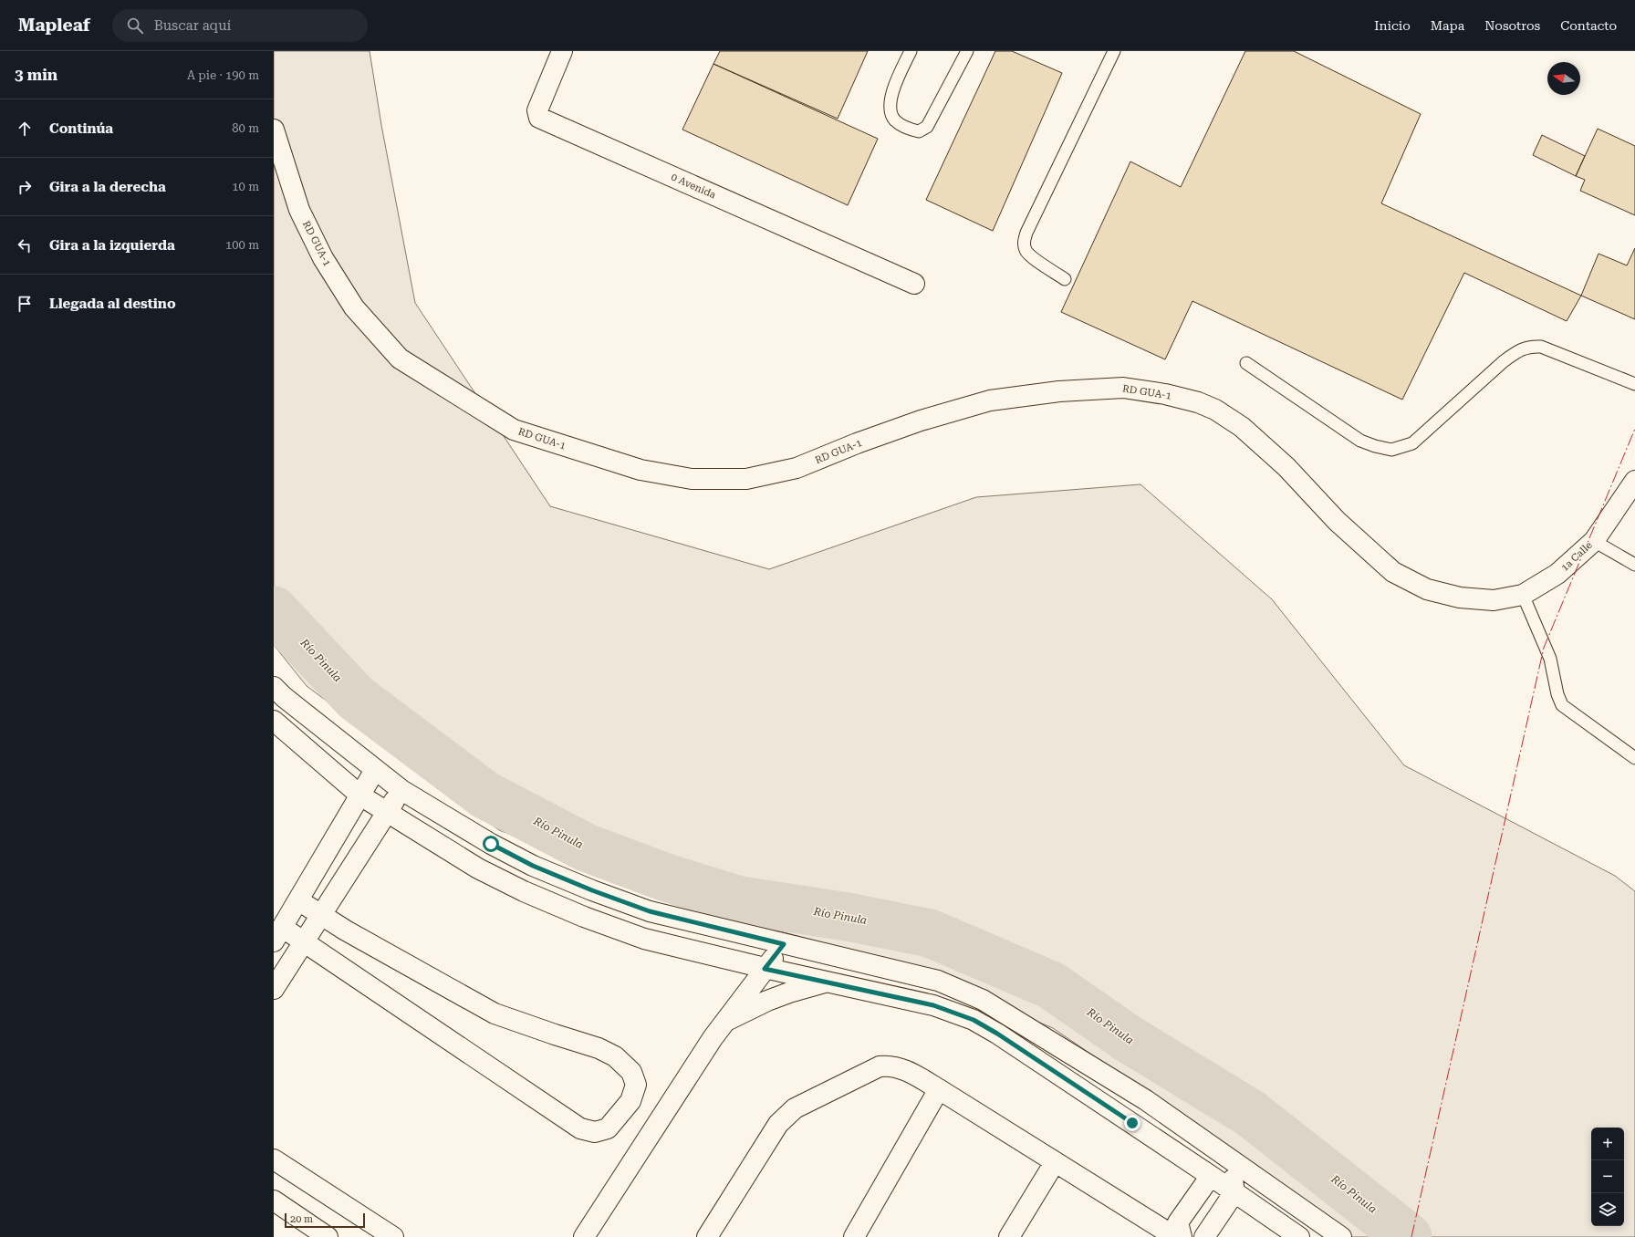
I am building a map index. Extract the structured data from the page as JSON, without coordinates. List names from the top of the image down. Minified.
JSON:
{"streets":{"street":["0 Avenida","RD GUA-1","1a Calle"]},"crossings":[["RD GUA-1","1a Calle"]],"water":["Río Pinula"],"scale_bar":"20 m","north":"left","page":{"header":"Mapleaf","search":"Buscar aquí","nav":["Inicio","Mapa","Nosotros","Contacto"],"heading":["3 min","A pie · 190 m"],"list":[["Continúa","80 m"],["Gira a la derecha","10 m"],["Gira a la izquierda","100 m"],"Llegada al destino"],"map_buttons":["+","−"],"scale":"20 m"}}
